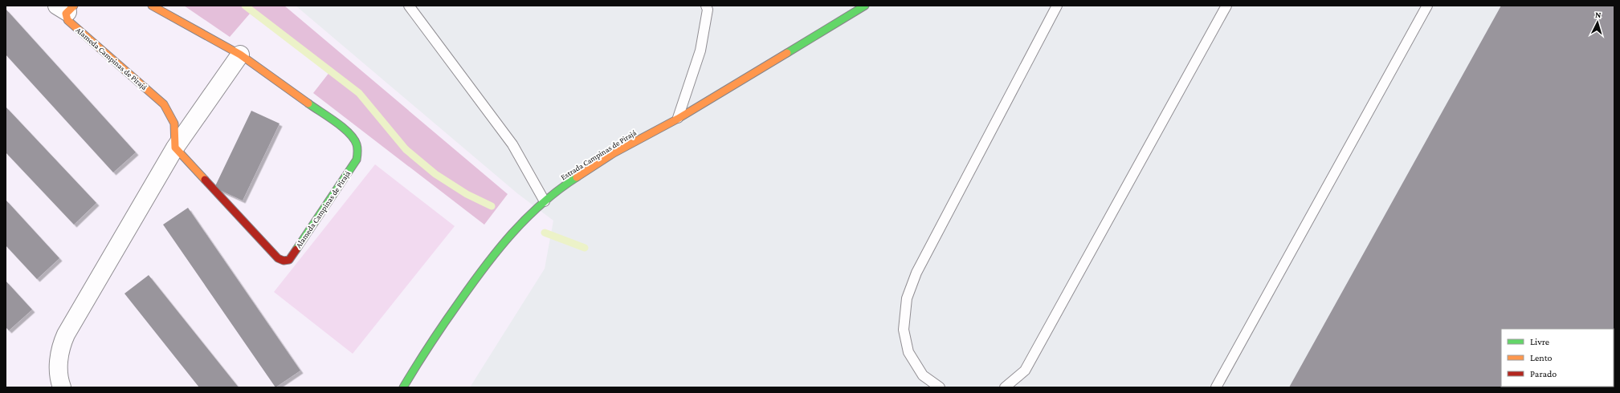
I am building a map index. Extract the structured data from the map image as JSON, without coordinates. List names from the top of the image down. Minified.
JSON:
{"streets":{"street":["Alameda Campinas de Pirajá","Estrada Campinas de Pirajá"]},"legend":["Livre","Lento","Parado"],"north":"top"}
